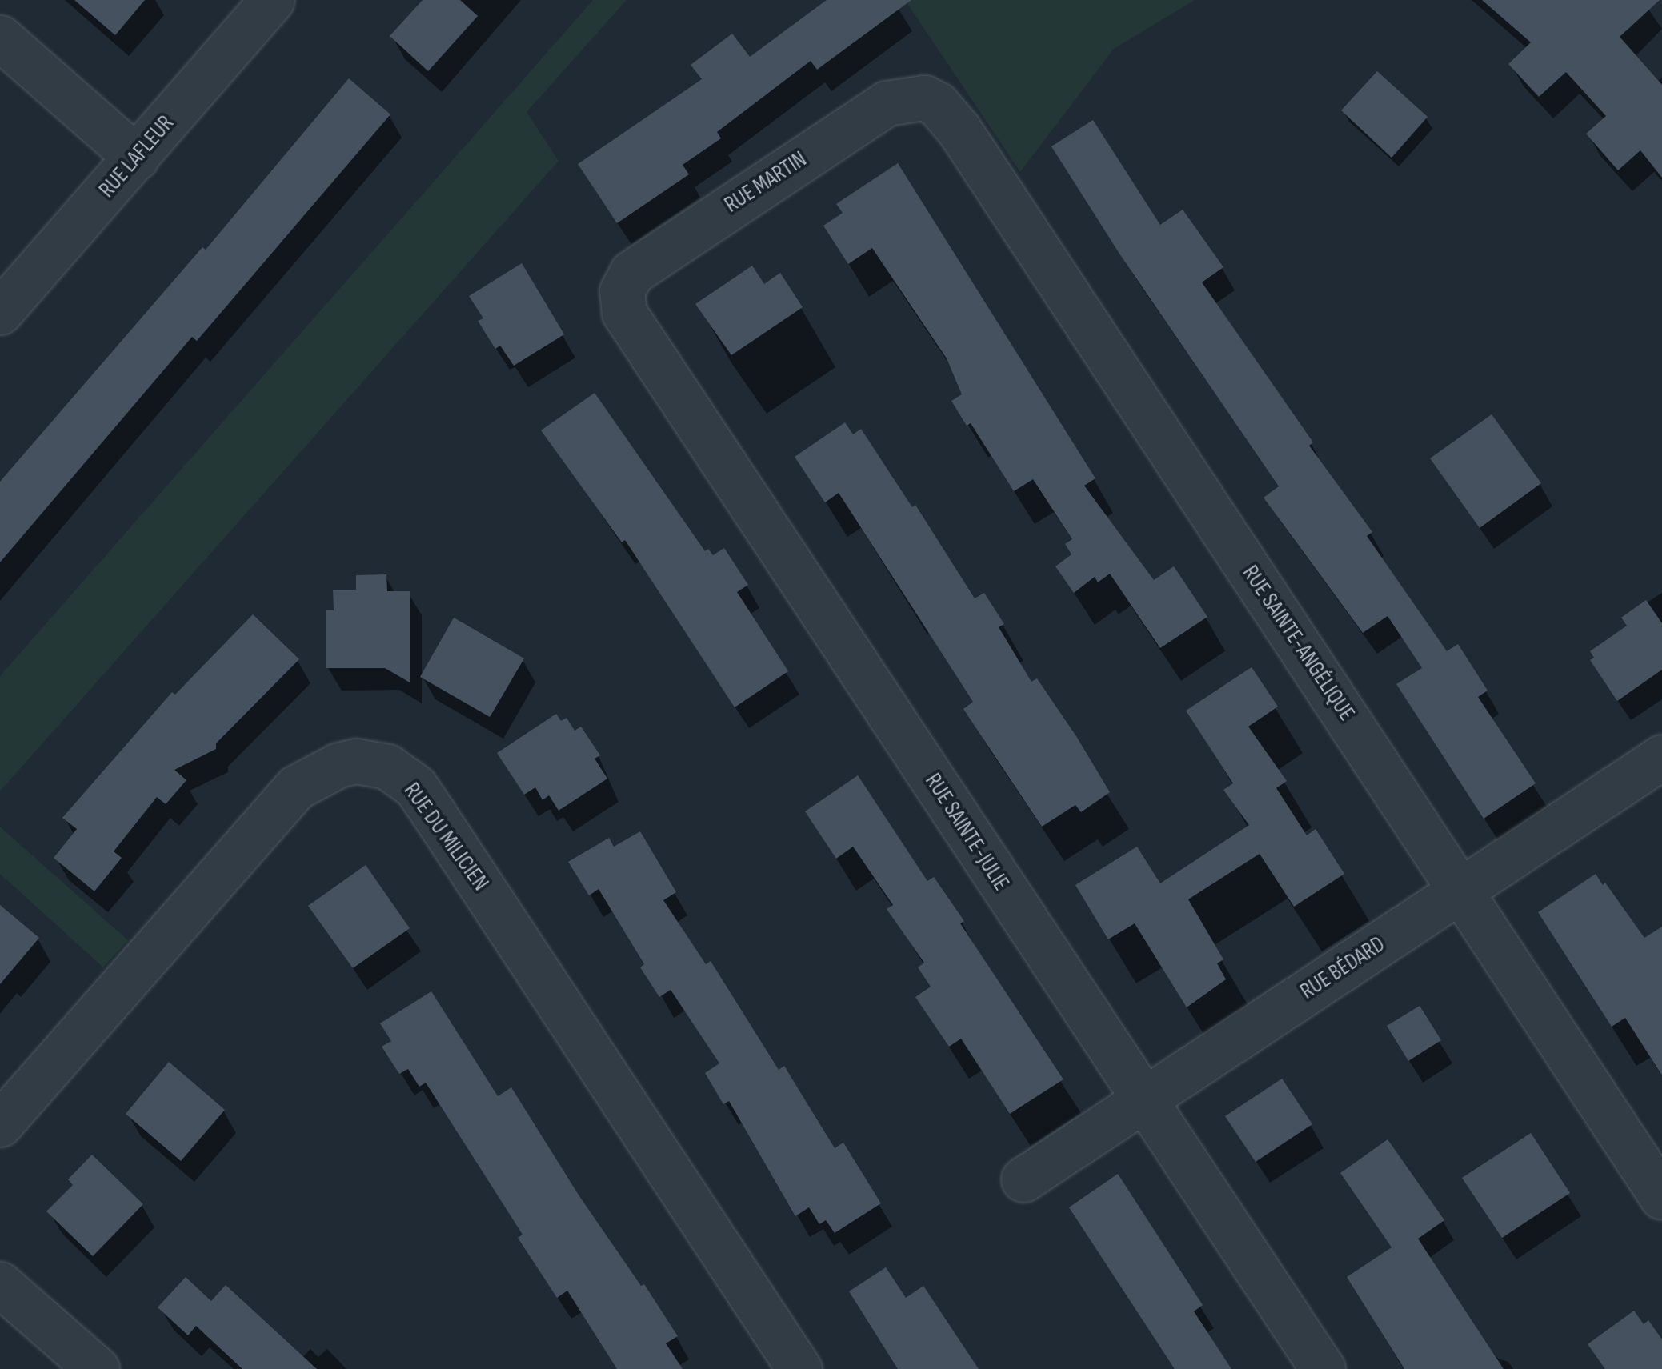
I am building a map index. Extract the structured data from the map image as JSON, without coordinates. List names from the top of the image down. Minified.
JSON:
{"streets":{"street":["RUE LAFLEUR","RUE MARTIN","RUE SAINTE-ANGÉLIQUE","RUE SAINTE-JULIE","RUE DU MILICIEN","RUE BÉDARD"]},"crossings":[["RUE MARTIN","RUE SAINTE-ANGÉLIQUE"],["RUE MARTIN","RUE SAINTE-JULIE"],["RUE SAINTE-ANGÉLIQUE","RUE BÉDARD"],["RUE SAINTE-JULIE","RUE BÉDARD"]]}
